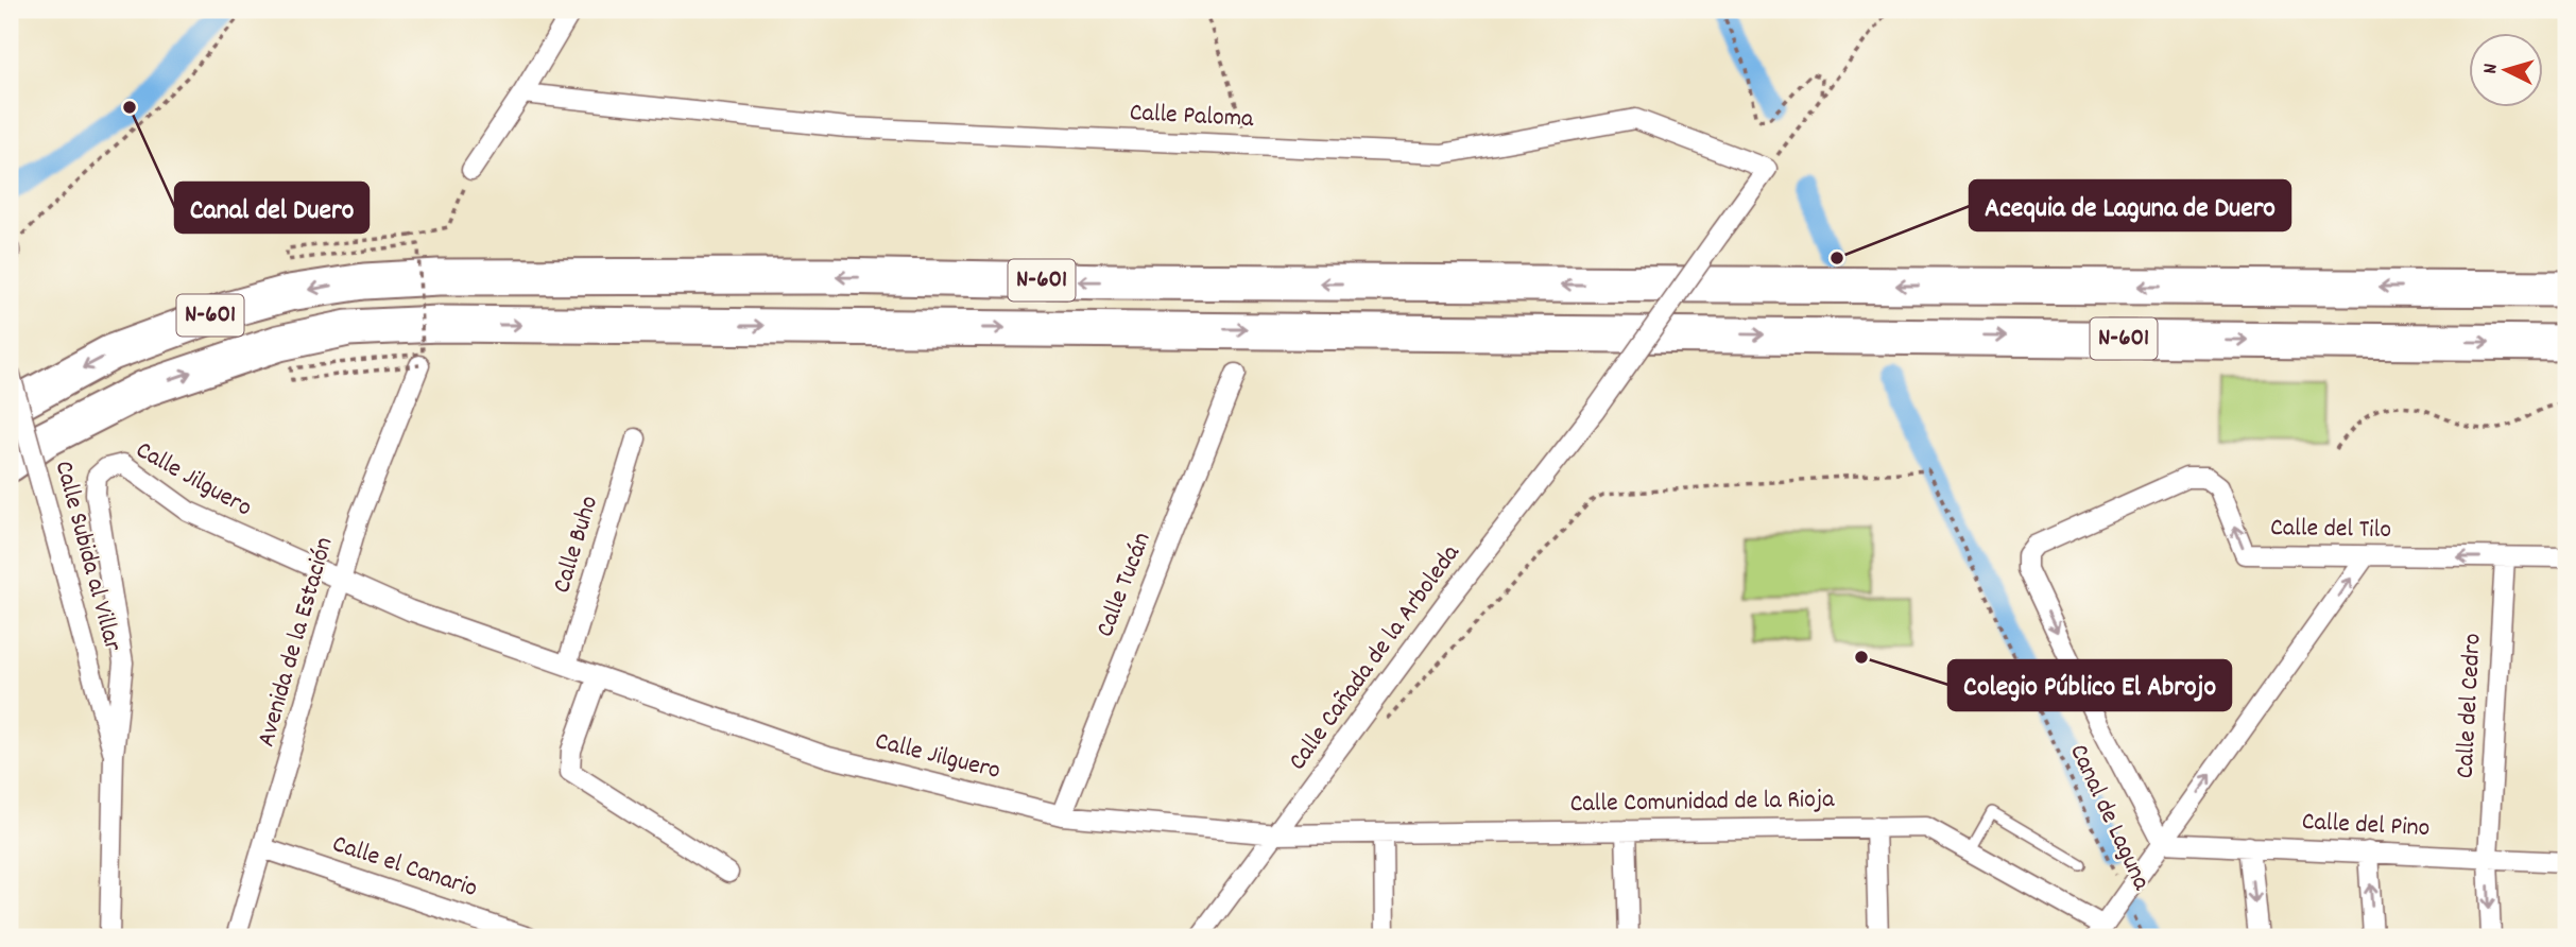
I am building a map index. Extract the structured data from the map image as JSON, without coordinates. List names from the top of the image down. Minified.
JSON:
{"streets":{"highway":["N-601"],"street":["Calle Paloma","Calle Jilguero","Calle del Tilo","Calle Buho","Calle Subida al Villar","Calle Tucán","Avenida de la Estación","Calle Cañada de la Arboleda","Calle del Cedro","Calle Comunidad de la Rioja","Calle del Pino","Calle el Canario"],"path":["Canal de Laguna"]},"crossings":[["Calle Paloma","Calle Cañada de la Arboleda"],["Calle Jilguero","Calle Buho"],["Calle Jilguero","Calle Subida al Villar"],["Calle Jilguero","Calle Tucán"],["Calle Jilguero","Avenida de la Estación"],["Calle Jilguero","Calle Cañada de la Arboleda"],["Calle Jilguero","Calle Comunidad de la Rioja"],["Calle del Tilo","Calle del Cedro"],["Calle del Tilo","Calle del Pino"],["Avenida de la Estación","Calle el Canario"],["Calle Cañada de la Arboleda","Calle Comunidad de la Rioja"],["Calle Cañada de la Arboleda","Canal de Laguna"],["Calle del Cedro","Calle del Pino"]],"places":["Canal del Duero","Acequia de Laguna de Duero","Colegio Público El Abrojo"],"north":"left"}
